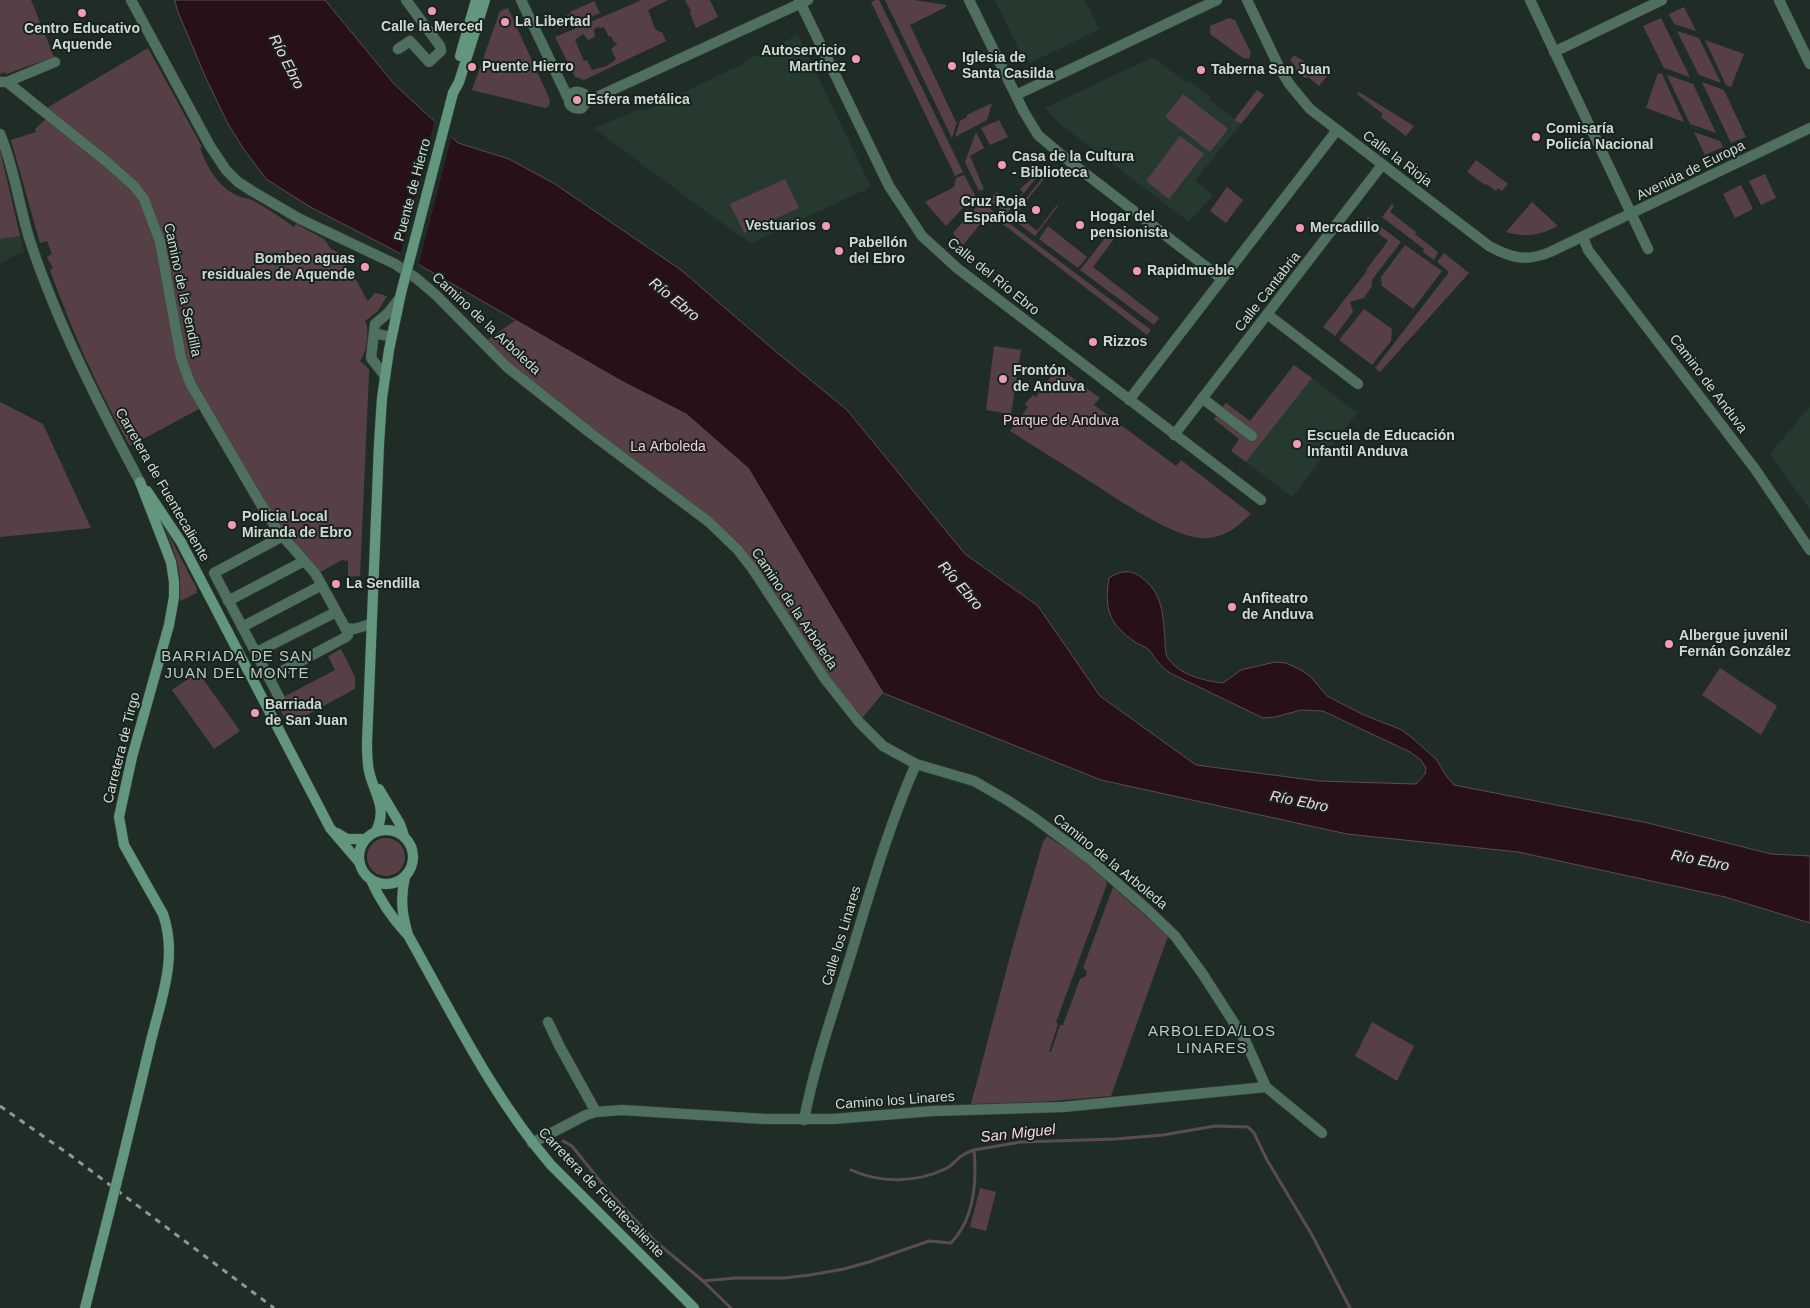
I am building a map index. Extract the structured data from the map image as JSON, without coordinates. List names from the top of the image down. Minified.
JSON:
{"streets":{"main road":["Puente de Hierro","Carretera de Fuentecaliente","Carretera de Tirgo"],"street":["Calle la Rioja","Avenida de Europa","Calle del Río Ebro","Camino de la Sendilla","Calle Cantabria","Camino de la Arboleda","Camino de Anduva","Calle los Linares","Camino los Linares"]},"crossings":[["Calle la Rioja","Avenida de Europa"],["Calle la Rioja","Calle Cantabria"],["Calle la Rioja","Camino de Anduva"],["Avenida de Europa","Camino de Anduva"],["Puente de Hierro","Carretera de Fuentecaliente"],["Calle del Río Ebro","Calle Cantabria"],["Camino de la Sendilla","Carretera de Fuentecaliente"],["Camino de la Arboleda","Calle los Linares"],["Camino de la Arboleda","Camino los Linares"],["Carretera de Fuentecaliente","Carretera de Tirgo"],["Carretera de Fuentecaliente","Camino los Linares"],["Calle los Linares","Camino los Linares"]],"districts":["BARRIADA DE SAN JUAN DEL MONTE","ARBOLEDA/LOS LINARES"],"water":["Río Ebro","San Miguel"],"parks":["Parque de Anduva","La Arboleda"],"places":["Calle la Merced","Centro Educativo Aquende","La Libertad","Autoservicio Martínez","Iglesia de Santa Casilda","Puente Hierro","Taberna San Juan","Esfera metálica","Comisaría Policía Nacional","Casa de la Cultura - Biblioteca","Cruz Roja Española","Hogar del pensionista","Vestuarios","Mercadillo","Pabellón del Ebro","Bombeo aguas residuales de Aquende","Rapidmueble","Rizzos","Frontón de Anduva","Escuela de Educación Infantil Anduva","Policia Local Miranda de Ebro","La Sendilla","Anfiteatro de Anduva","Albergue juvenil Fernán González","Barriada de San Juan"]}
